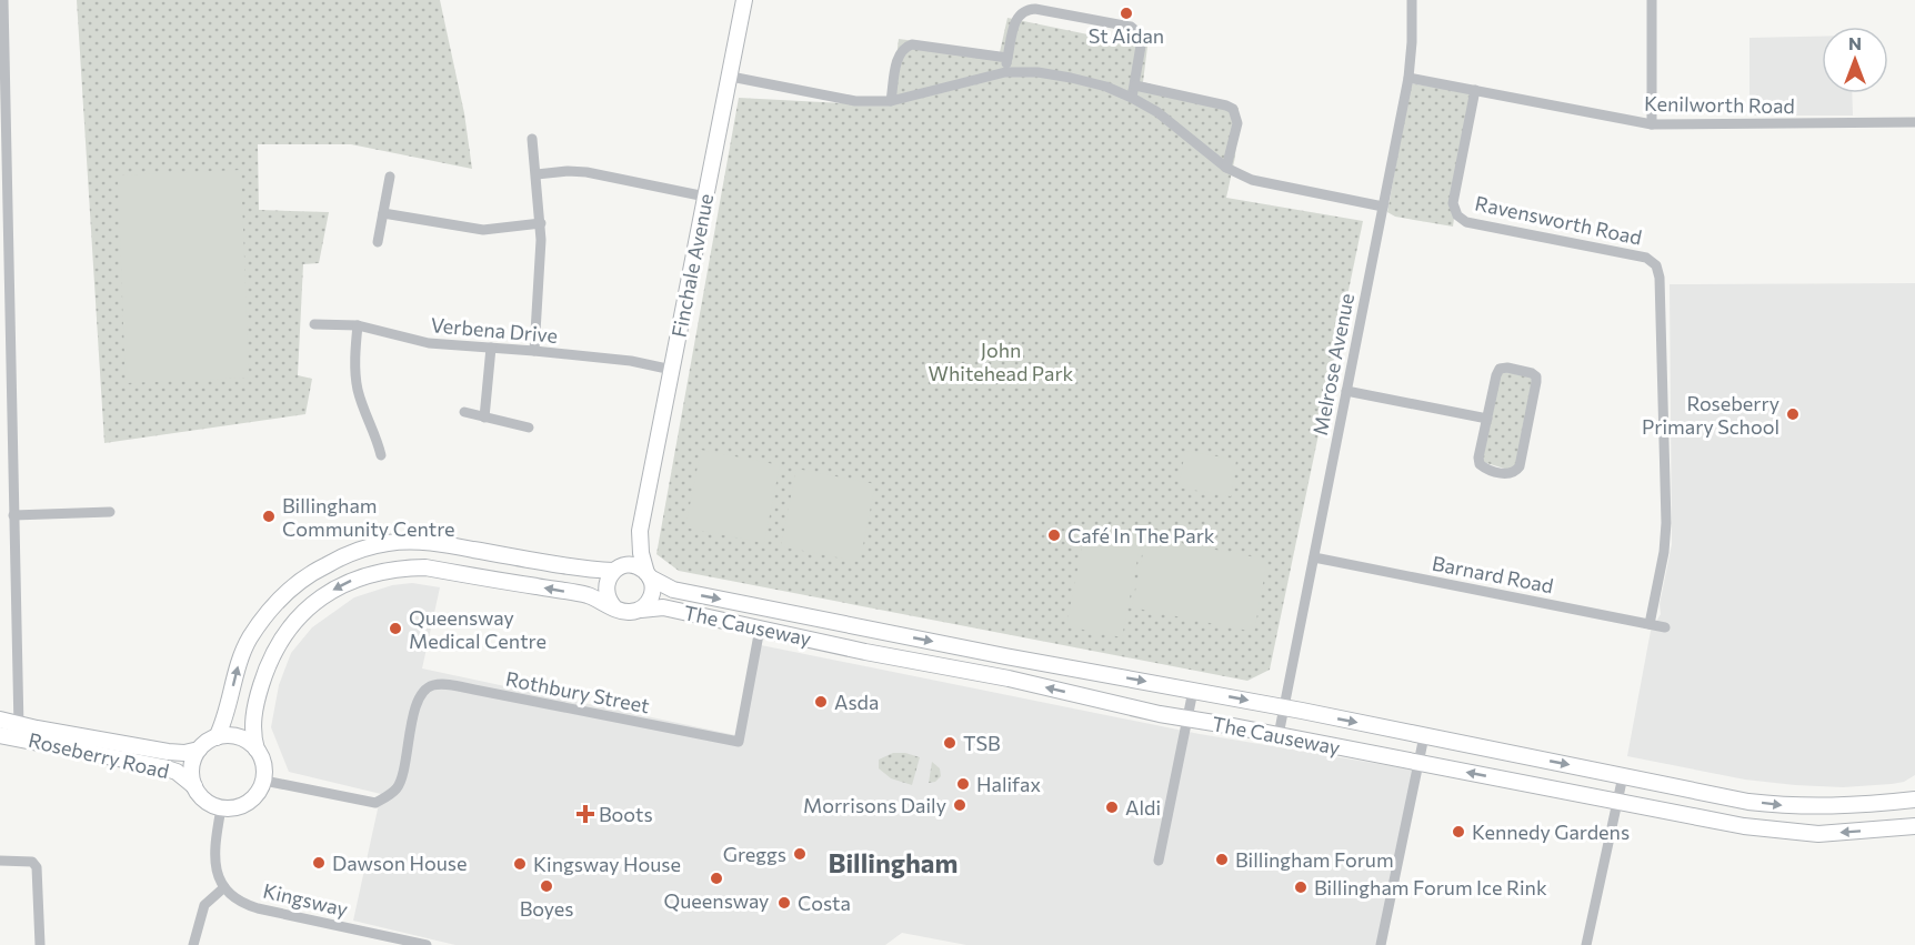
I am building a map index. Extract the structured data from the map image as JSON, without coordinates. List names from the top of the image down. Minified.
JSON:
{"streets":{"street":["Kenilworth Road","Ravensworth Road","Finchale Avenue","Verbena Drive","Melrose Avenue","Barnard Road","The Causeway","Rothbury Street","Roseberry Road","Kingsway"]},"crossings":[["Kenilworth Road","Ravensworth Road"],["Kenilworth Road","Melrose Avenue"],["Ravensworth Road","Barnard Road"],["Finchale Avenue","Verbena Drive"],["Finchale Avenue","The Causeway"],["Melrose Avenue","Barnard Road"],["Melrose Avenue","The Causeway"],["The Causeway","Rothbury Street"],["The Causeway","Roseberry Road"],["Rothbury Street","Roseberry Road"]],"districts":["Billingham"],"parks":["John Whitehead Park"],"places":{"other":["St Aidan","Roseberry Primary School","Billingham Community Centre","Café In The Park","Queensway Medical Centre","Asda","TSB","Halifax","Morrisons Daily","Aldi","Kennedy Gardens","Greggs","Billingham Forum","Dawson House","Kingsway House","Queensway","Boyes","Billingham Forum Ice Rink","Costa"],"health":["Boots"]},"north":"top"}
